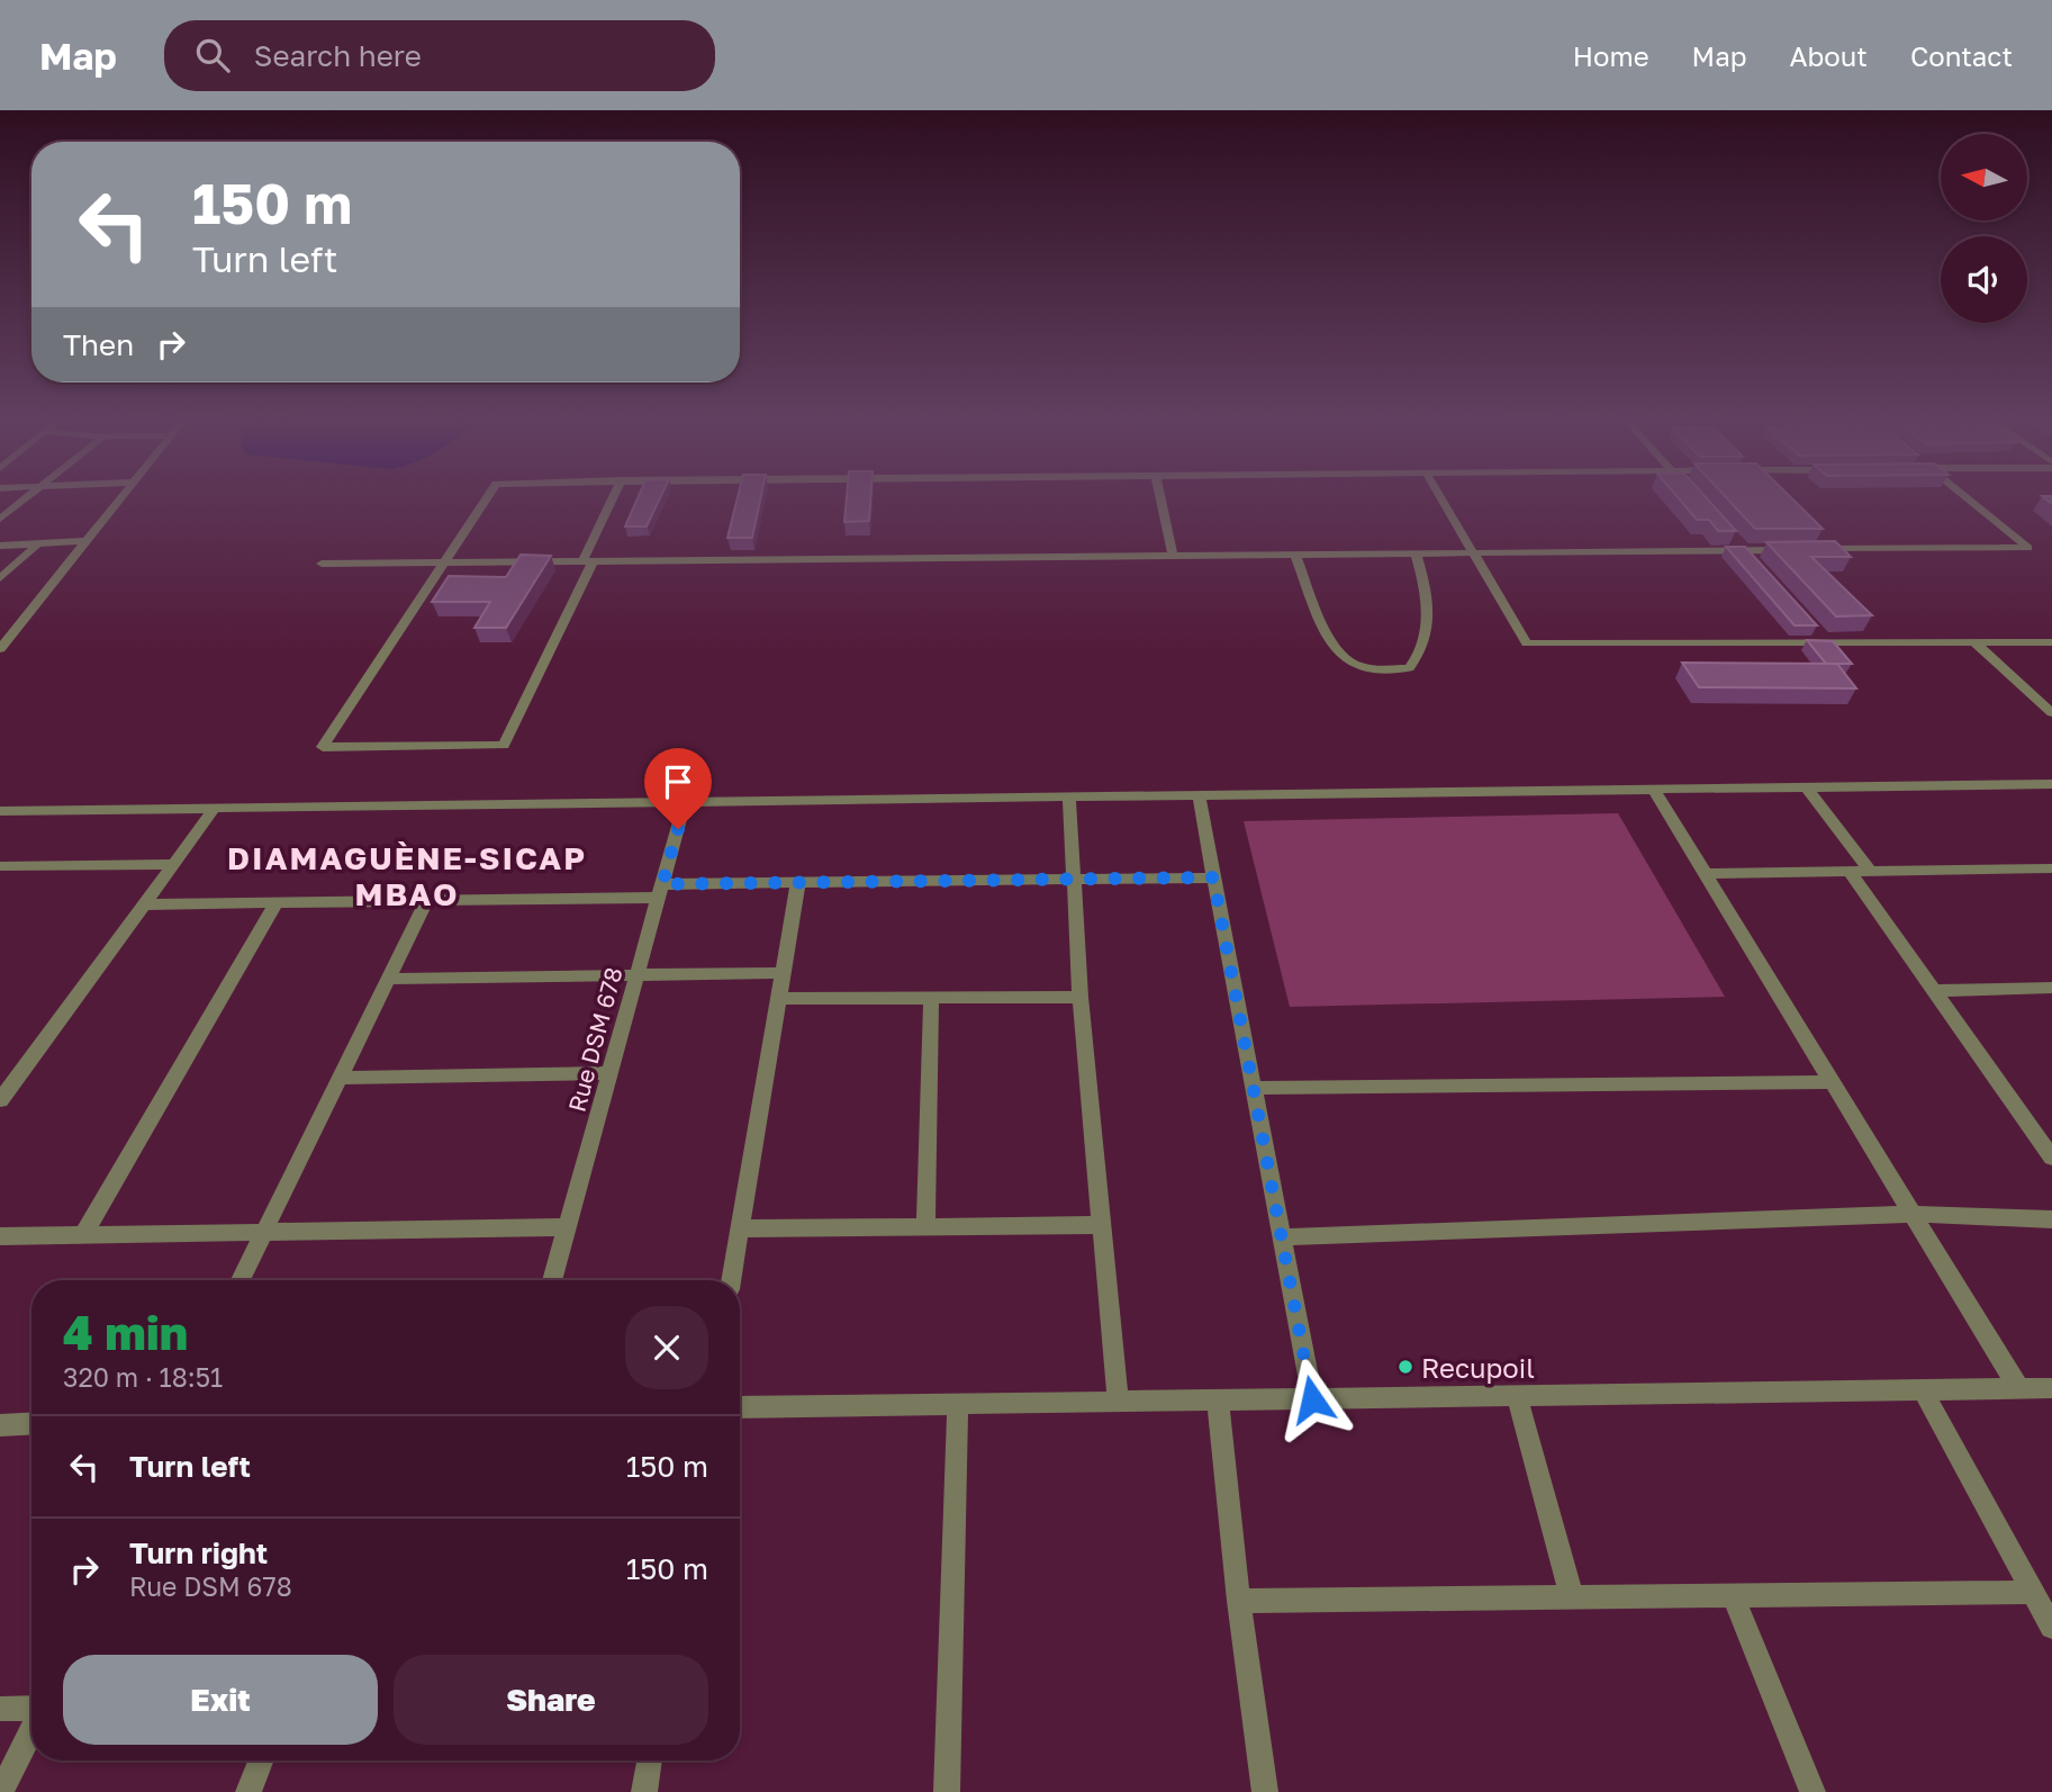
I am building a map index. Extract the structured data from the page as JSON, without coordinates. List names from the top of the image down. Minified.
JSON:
{"streets":{"street":["Rue DSM 678"]},"districts":["DIAMAGUÈNE-SICAP MBAO"],"places":["Recupoil"],"north":"left","page":{"header":"Map","search":"Search here","nav":["Home","Map","About","Contact"],"turn":["150 m","Turn left"],"then":"Then","heading":["4 min","320 m · 18:51"],"list":[{"name":"Turn left","value":"150 m"},{"name":"Turn right","note":"Rue DSM 678","value":"150 m"}],"buttons":["Exit","Share"]}}
